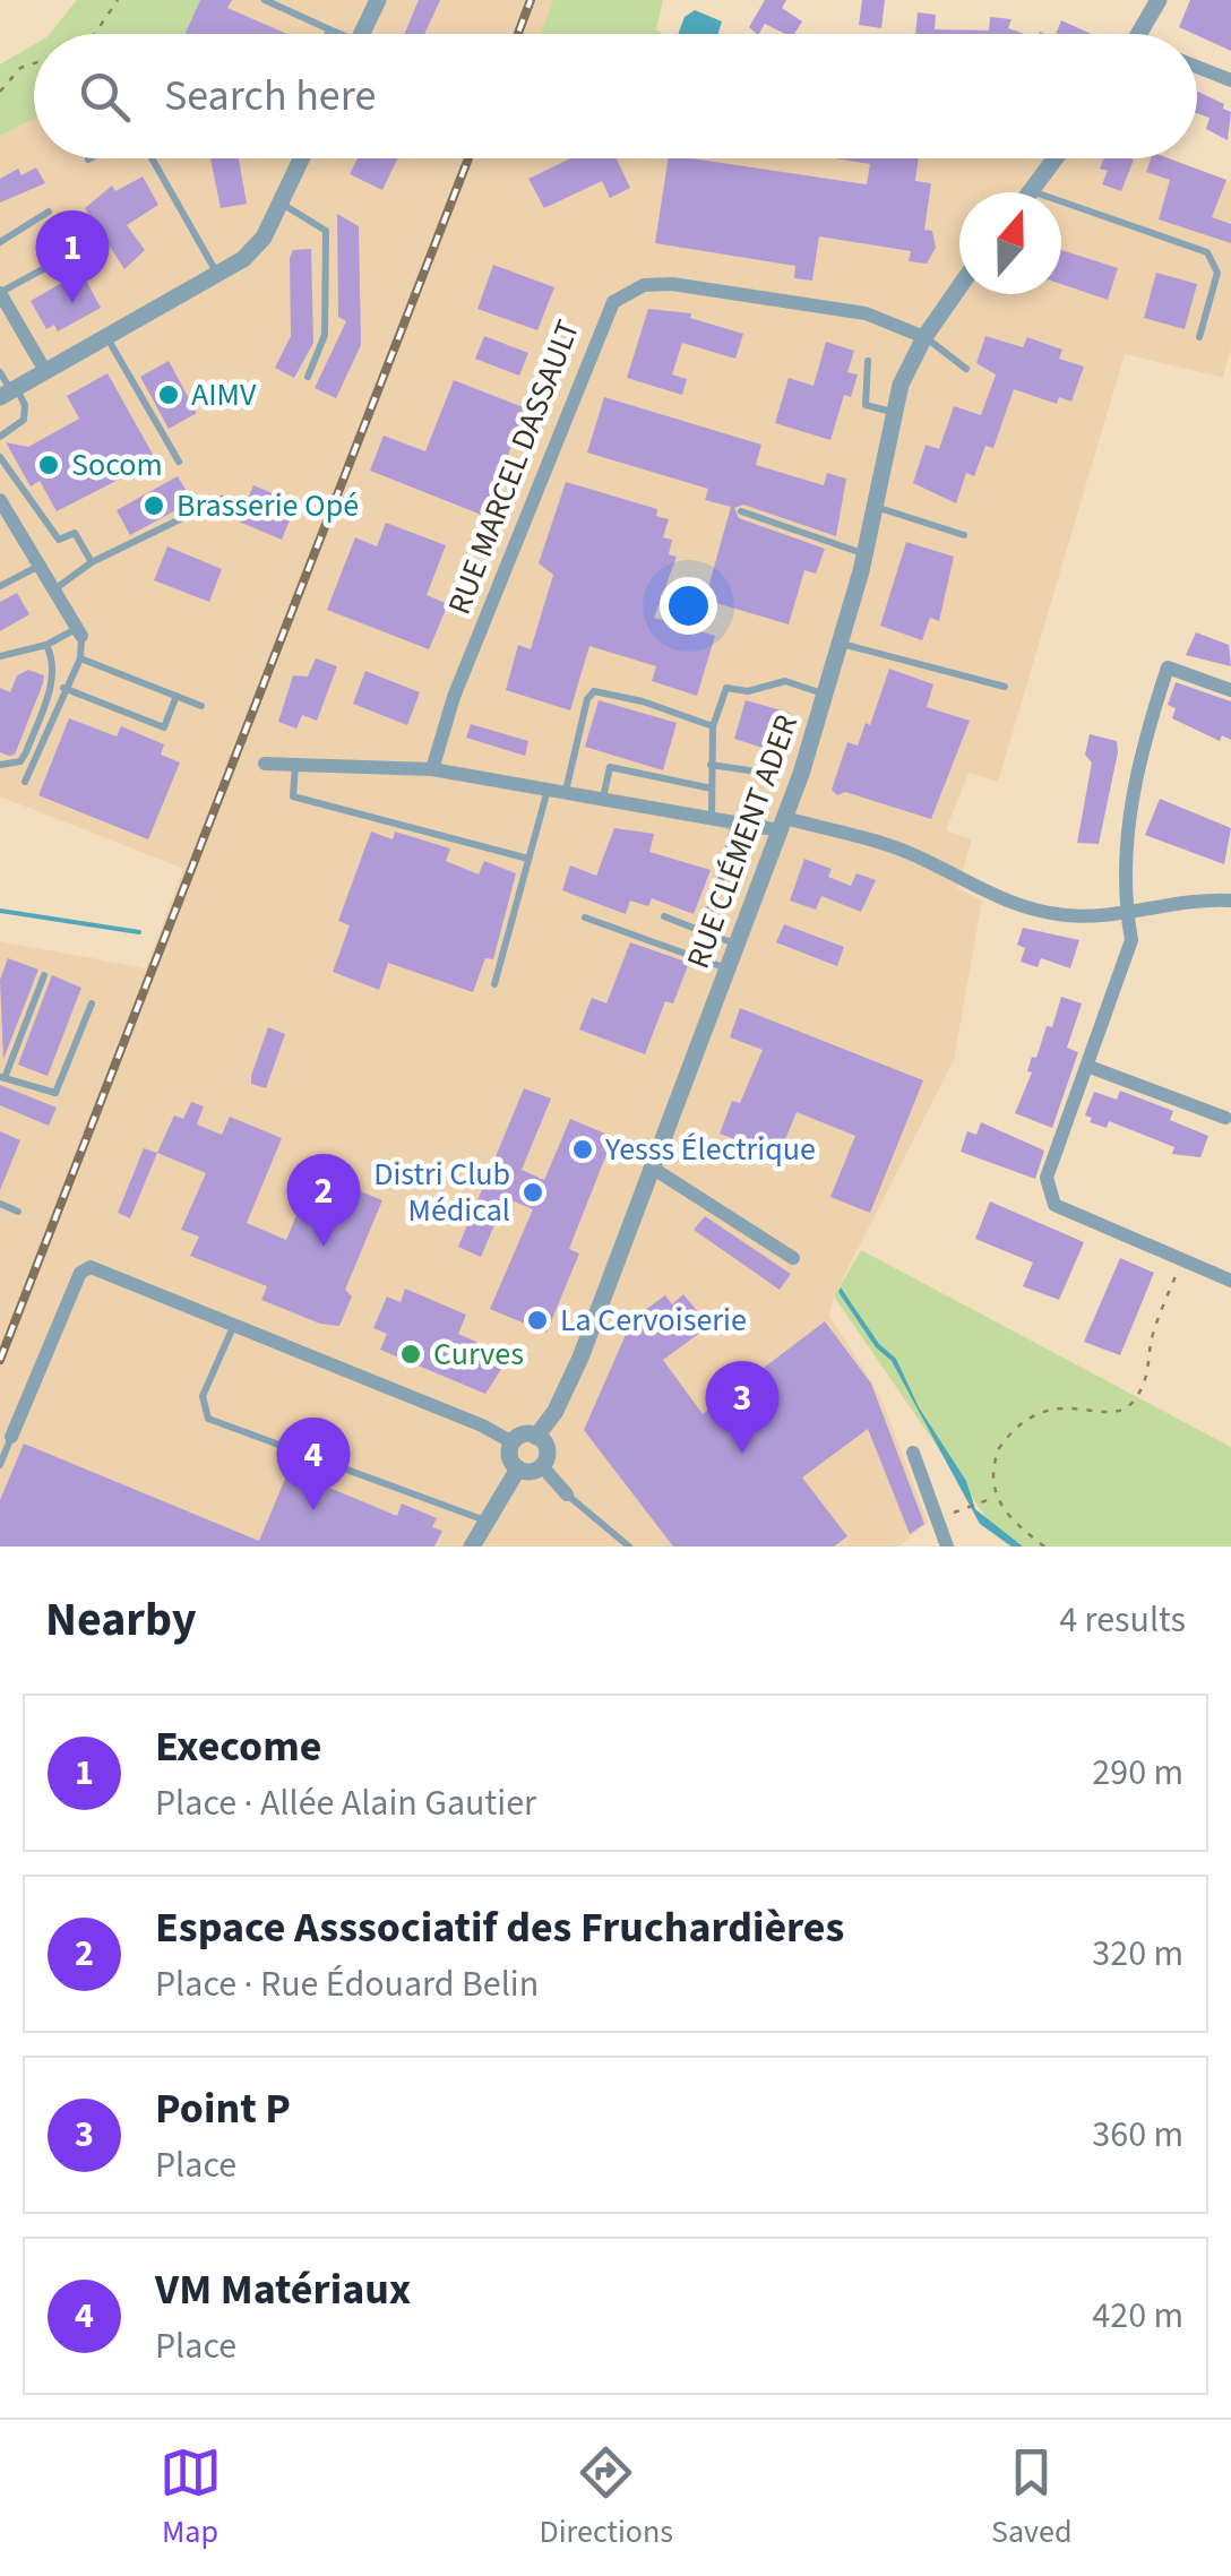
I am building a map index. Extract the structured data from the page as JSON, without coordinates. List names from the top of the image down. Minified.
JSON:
{"streets":{"street":["RUE MARCEL DASSAULT","RUE CLÉMENT ADER"]},"crossings":[["RUE MARCEL DASSAULT","RUE CLÉMENT ADER"]],"places":["AIMV","Socom","Brasserie Opé","Yesss Électrique","Distri Club Médical","La Cervoiserie","Curves"],"north":"top","page":{"search":"Search here","pins":["1","2","3","4"],"heading":["Nearby","4 results"],"list":[{"mark":"1","name":"Execome","note":"Place · Allée Alain Gautier","value":"290 m"},{"mark":"2","name":"Espace Asssociatif des Fruchardières","note":"Place · Rue Édouard Belin","value":"320 m"},{"mark":"3","name":"Point P","note":"Place","value":"360 m"},{"mark":"4","name":"VM Matériaux","note":"Place","value":"420 m"}],"nav":["Map","Directions","Saved"]}}
